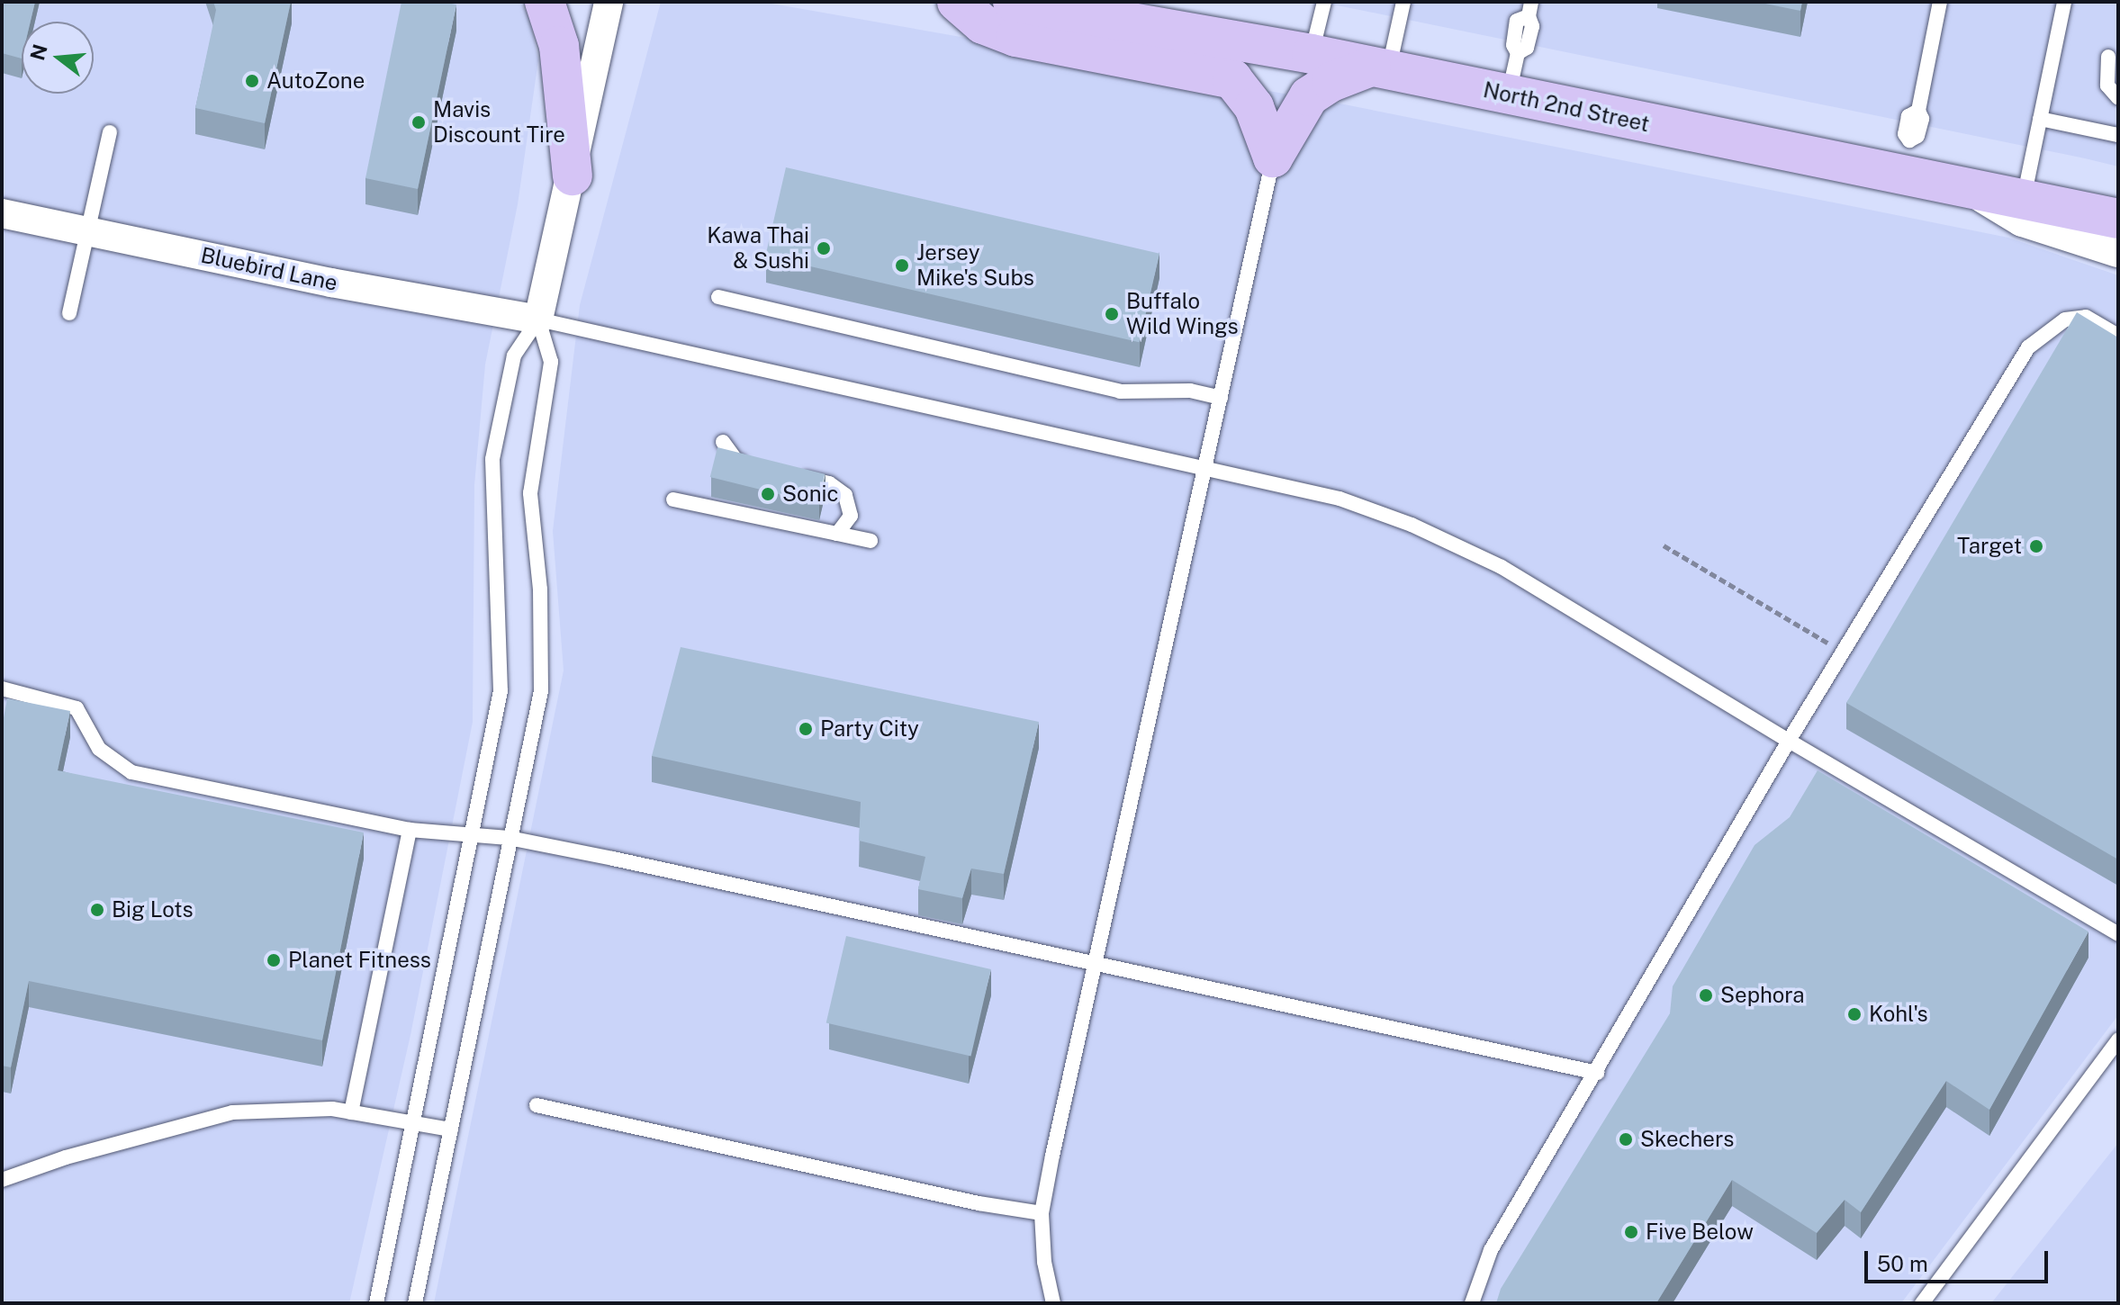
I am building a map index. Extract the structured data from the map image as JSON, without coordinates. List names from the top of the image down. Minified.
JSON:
{"streets":{"main road":["North 2nd Street"],"street":["Bluebird Lane"]},"places":["AutoZone","Mavis Discount Tire","Kawa Thai & Sushi","Jersey Mike's Subs","Buffalo Wild Wings","Sonic","Target","Party City","Big Lots","Planet Fitness","Sephora","Kohl's","Skechers","Five Below"],"scale_bar":"50 m","north":"left"}
